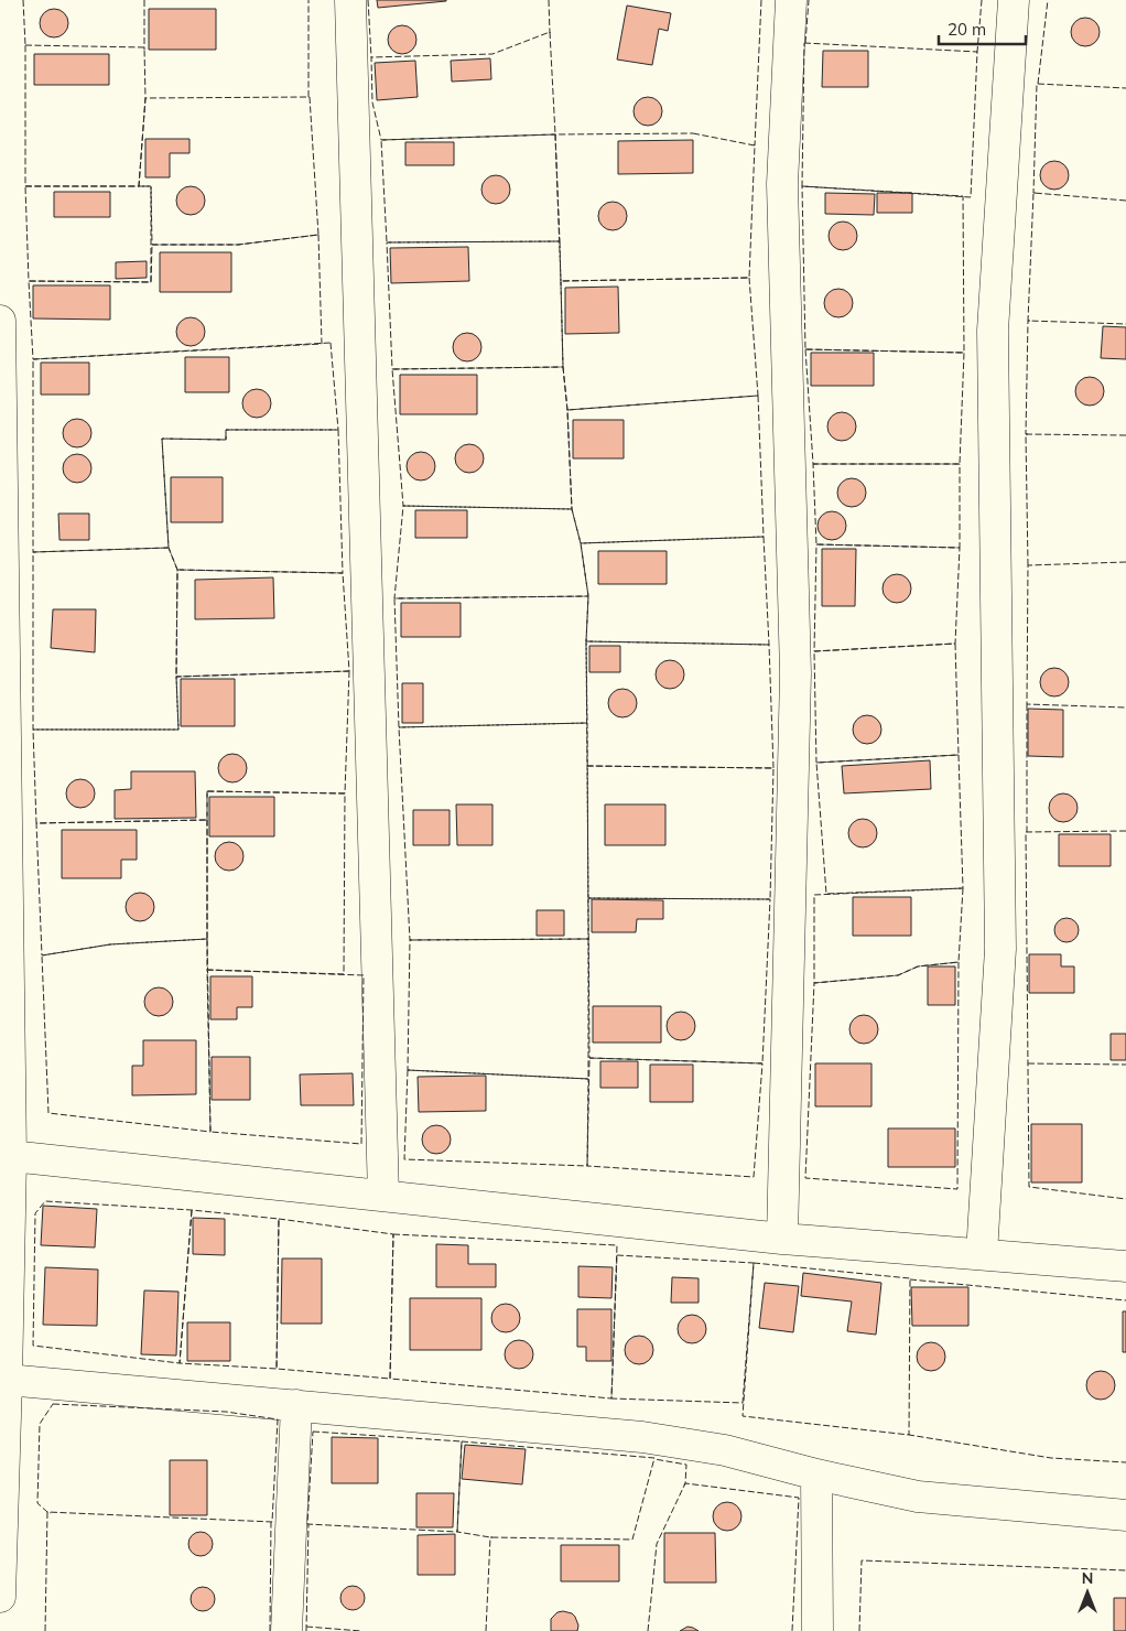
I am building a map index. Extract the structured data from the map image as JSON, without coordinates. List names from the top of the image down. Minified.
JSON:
{"scale_bar":"20 m","north":"top"}
